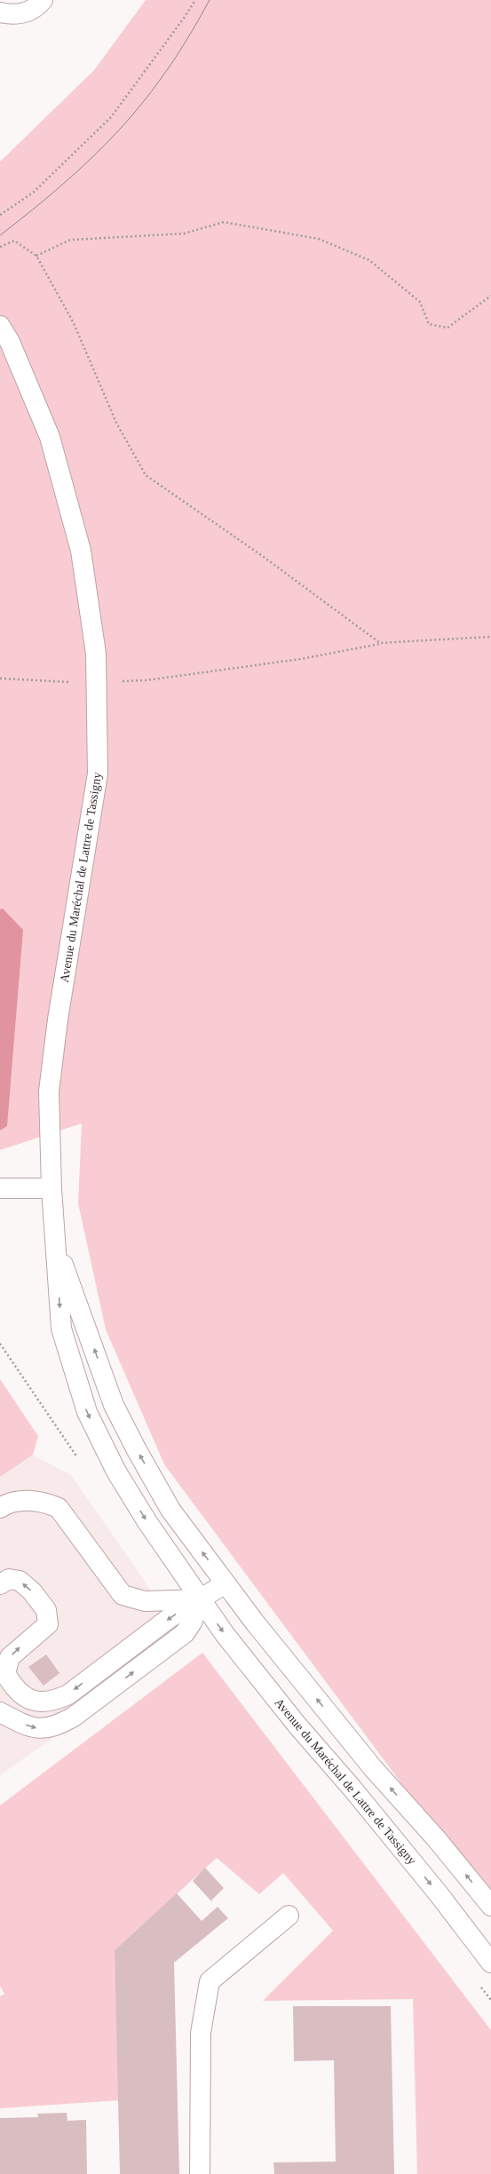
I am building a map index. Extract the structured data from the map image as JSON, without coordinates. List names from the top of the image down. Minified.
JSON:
{"streets":{"street":["Avenue du Maréchal de Lattre de Tassigny"]}}
